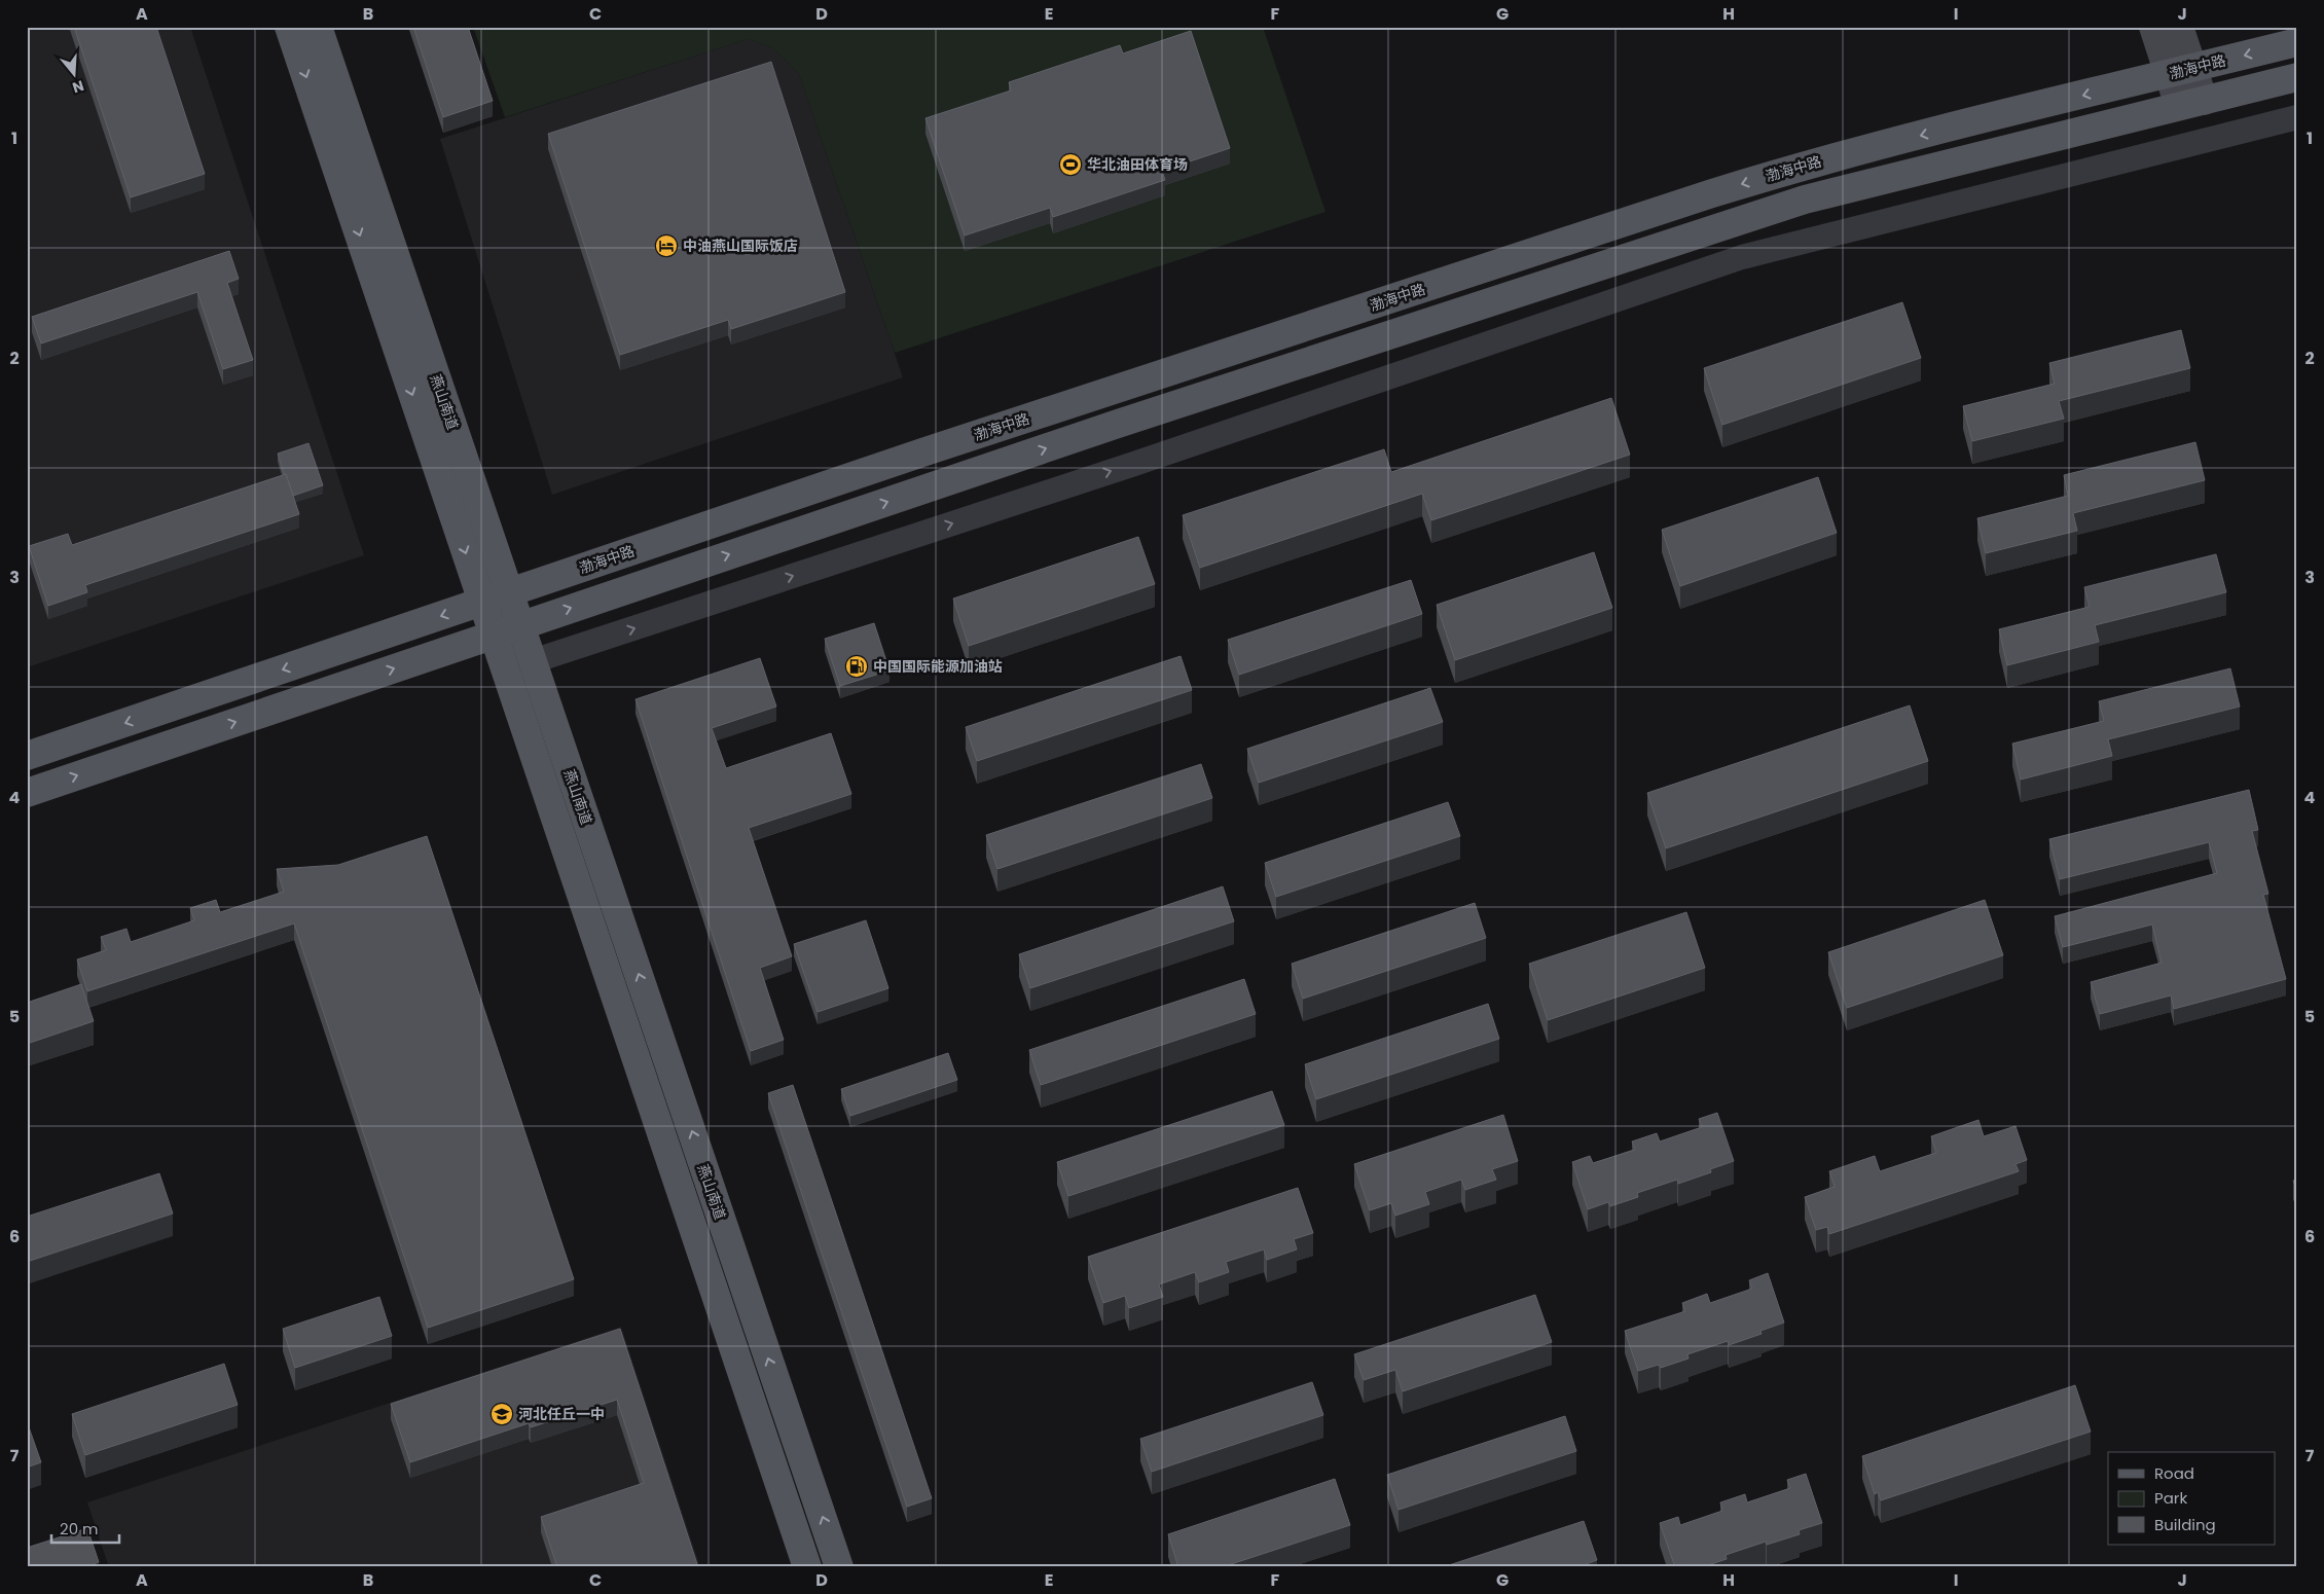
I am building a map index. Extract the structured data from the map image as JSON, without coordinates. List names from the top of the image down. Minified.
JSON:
{"streets":{"main road":["渤海中路","燕山南道"]},"crossings":[["渤海中路","燕山南道"]],"places":{"sports":["华北油田体育场"],"hotel":["中油燕山国际饭店"],"fuel station":["中国国际能源加油站"],"school or university":["河北任丘一中"]},"legend":["Road","Park","Building"],"scale_bar":"20 m","north":"bottom","grid":{"columns":["A","B","C","D","E","F","G","H","I","J"],"rows":["1","2","3","4","5","6","7"]}}
